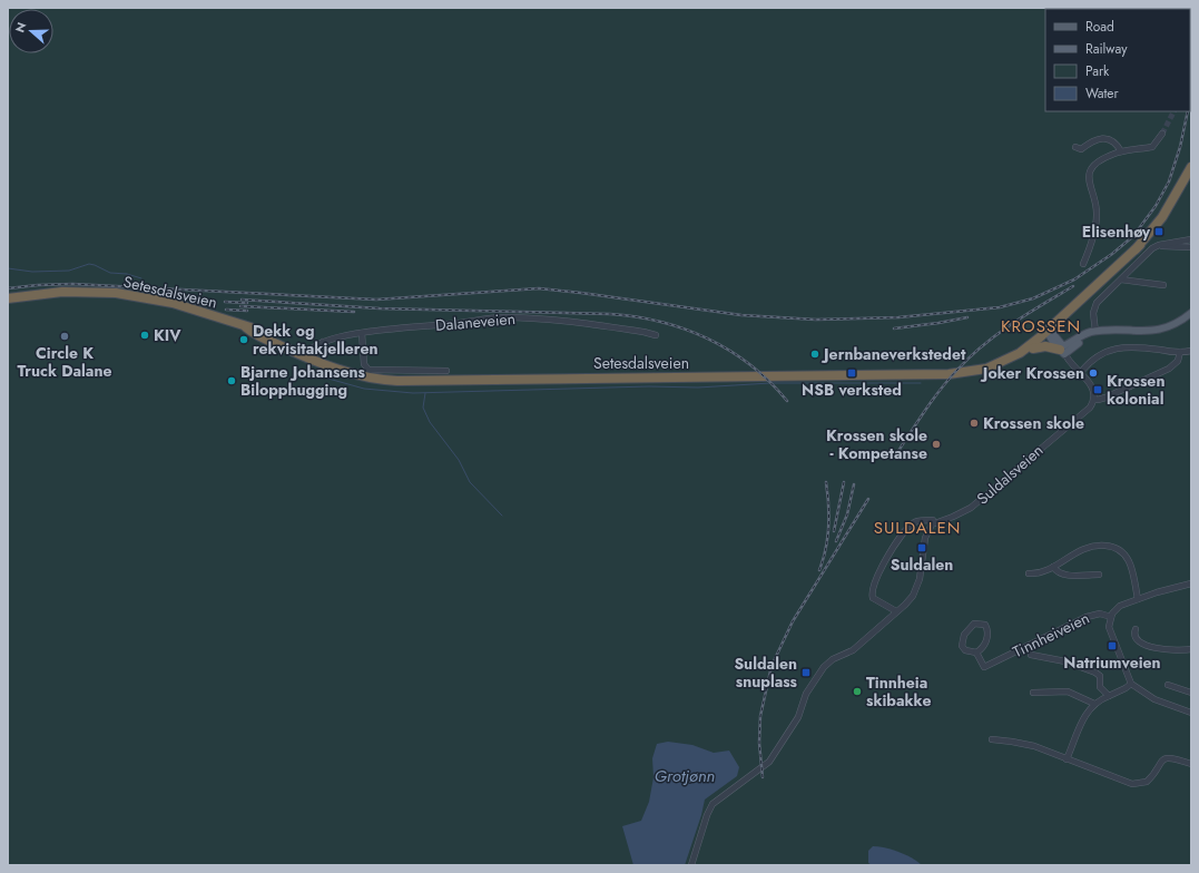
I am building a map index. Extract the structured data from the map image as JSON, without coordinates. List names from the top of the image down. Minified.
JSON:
{"streets":{"highway":["Setesdalsveien"],"street":["Dalaneveien","Suldalsveien","Tinnheiveien"]},"crossings":[["Setesdalsveien","Dalaneveien"]],"districts":["KROSSEN","SULDALEN"],"water":["Grotjønn"],"places":{"transit":["Elisenhøy","NSB verksted","Krossen kolonial","Suldalen","Natriumveien","Suldalen snuplass"],"other":["KIV","Circle K Truck Dalane","Dekk og rekvisitakjelleren","Jernbaneverkstedet","Joker Krossen","Bjarne Johansens Bilopphugging","Krossen skole","Krossen skole - Kompetanse","Tinnheia skibakke"]},"legend":["Road","Railway","Park","Water"],"north":"left"}
